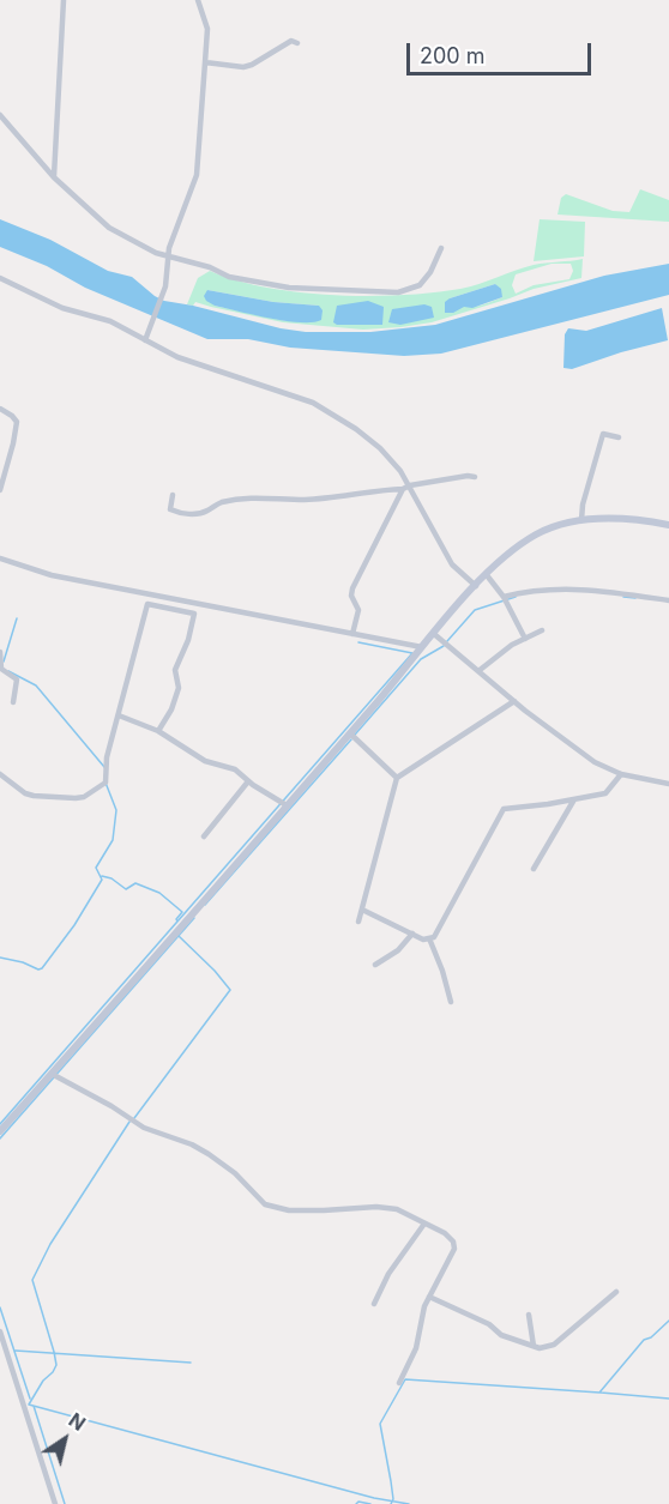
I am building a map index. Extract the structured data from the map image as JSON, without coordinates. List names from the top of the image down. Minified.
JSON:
{"scale_bar":"200 m","north":"top right"}
